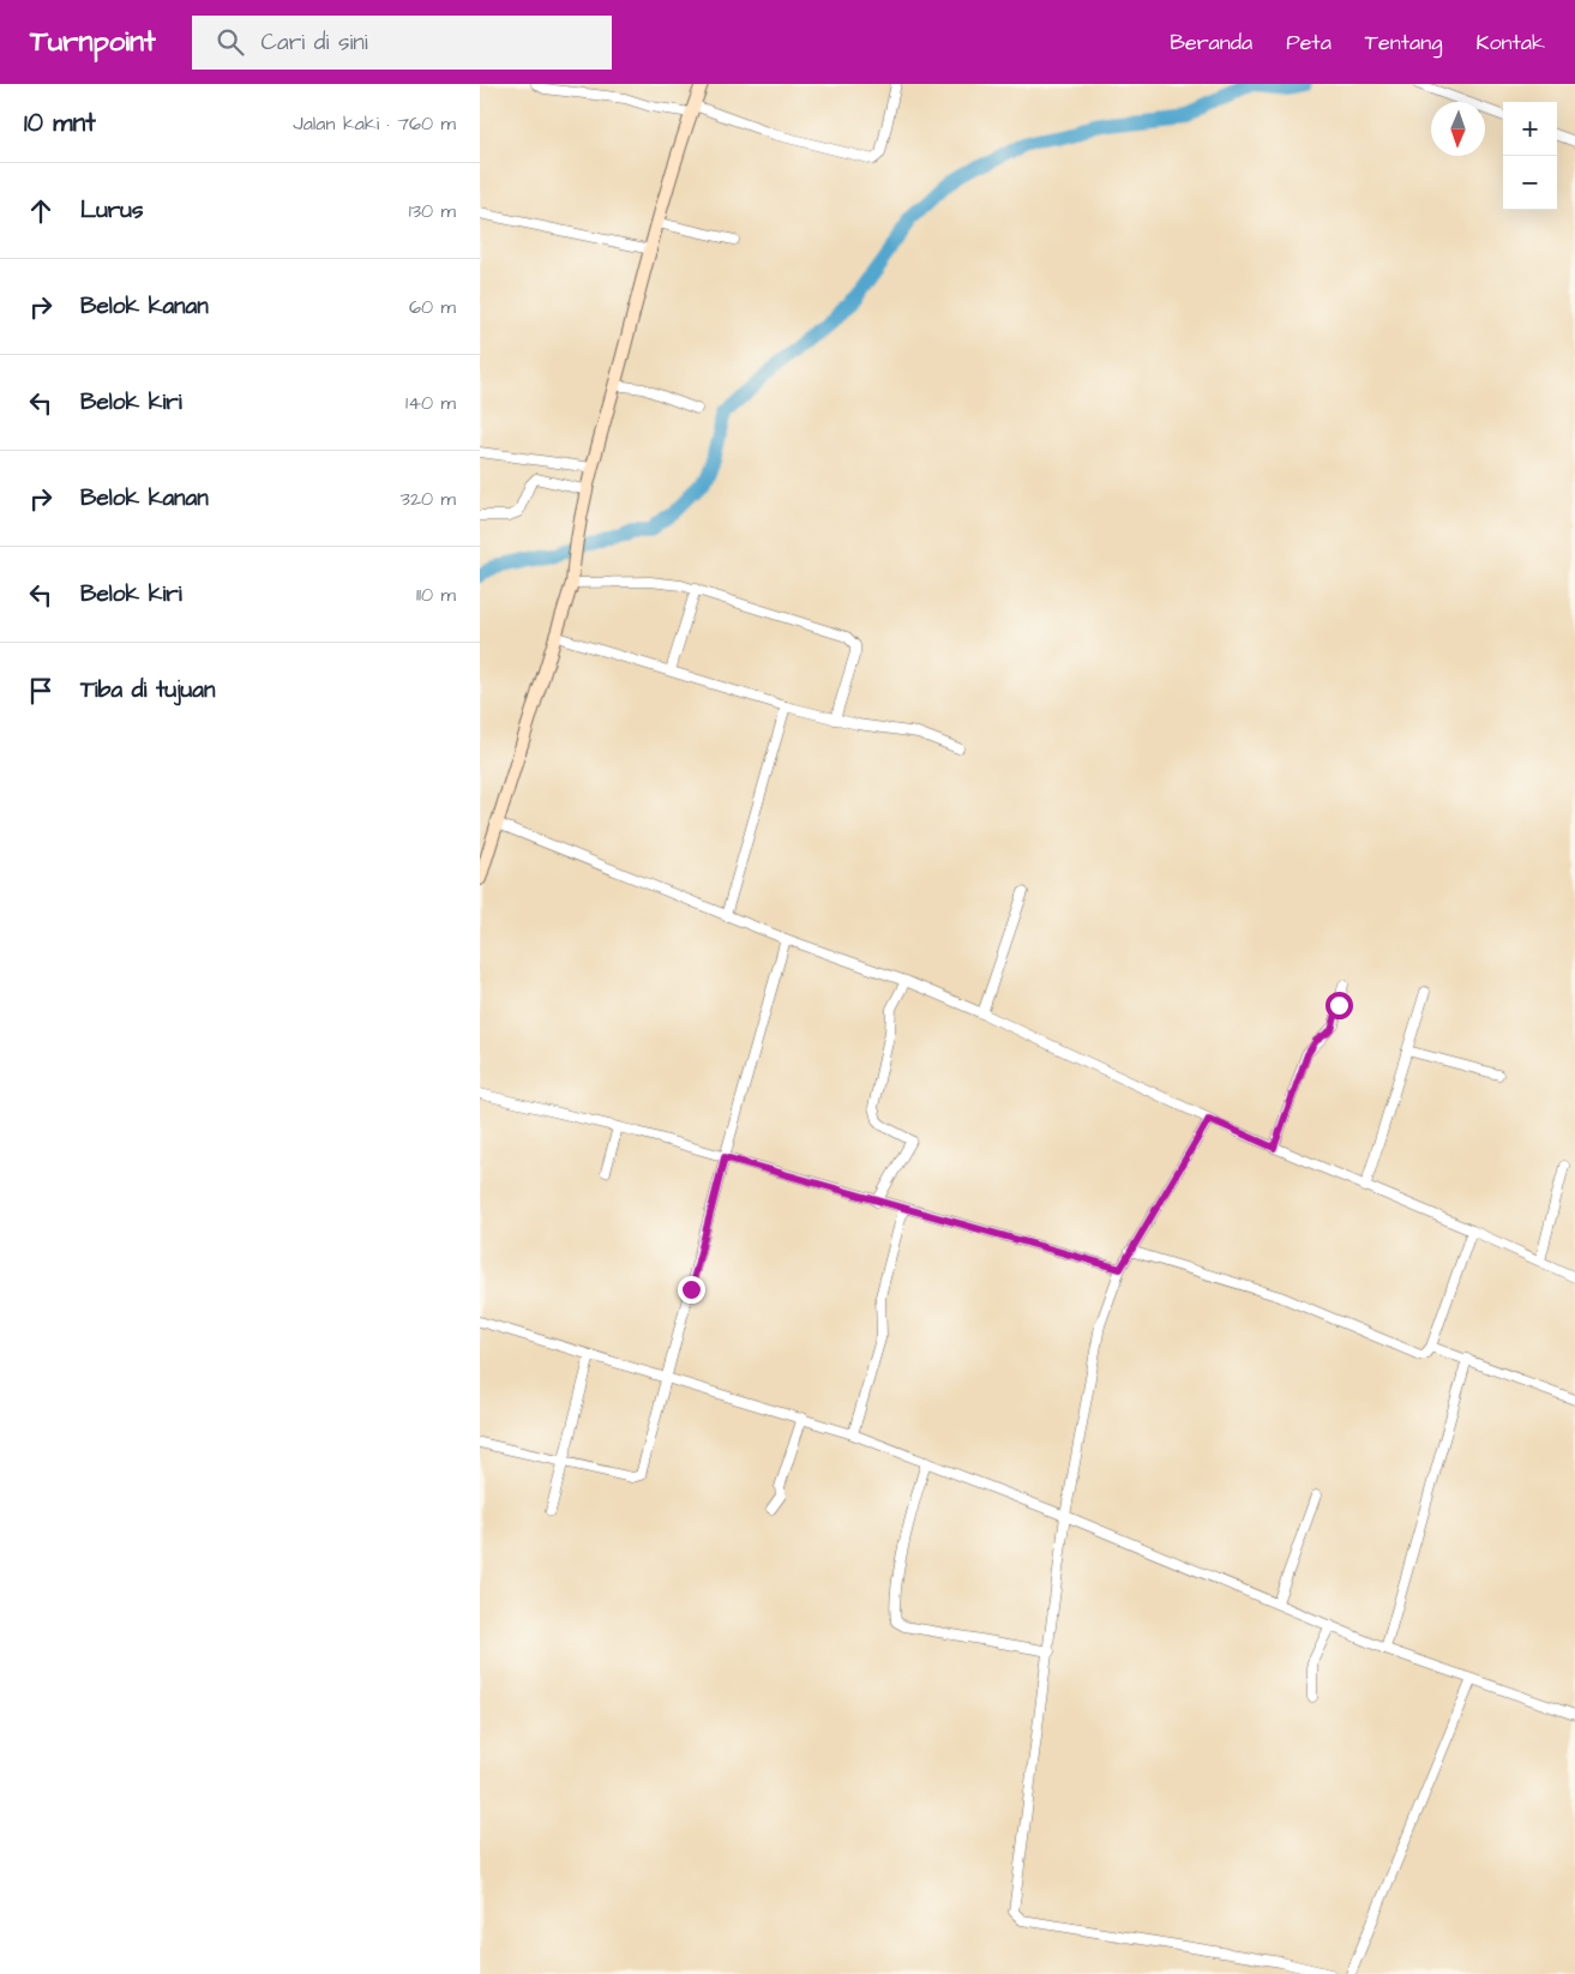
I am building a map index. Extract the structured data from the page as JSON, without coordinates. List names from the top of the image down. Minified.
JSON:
{"north":"bottom","page":{"header":"Turnpoint","search":"Cari di sini","nav":["Beranda","Peta","Tentang","Kontak"],"heading":["10 mnt","Jalan kaki · 760 m"],"map_buttons":["+","−"],"list":[["Lurus","130 m"],["Belok kanan","60 m"],["Belok kiri","140 m"],["Belok kanan","320 m"],["Belok kiri","110 m"],"Tiba di tujuan"]}}
